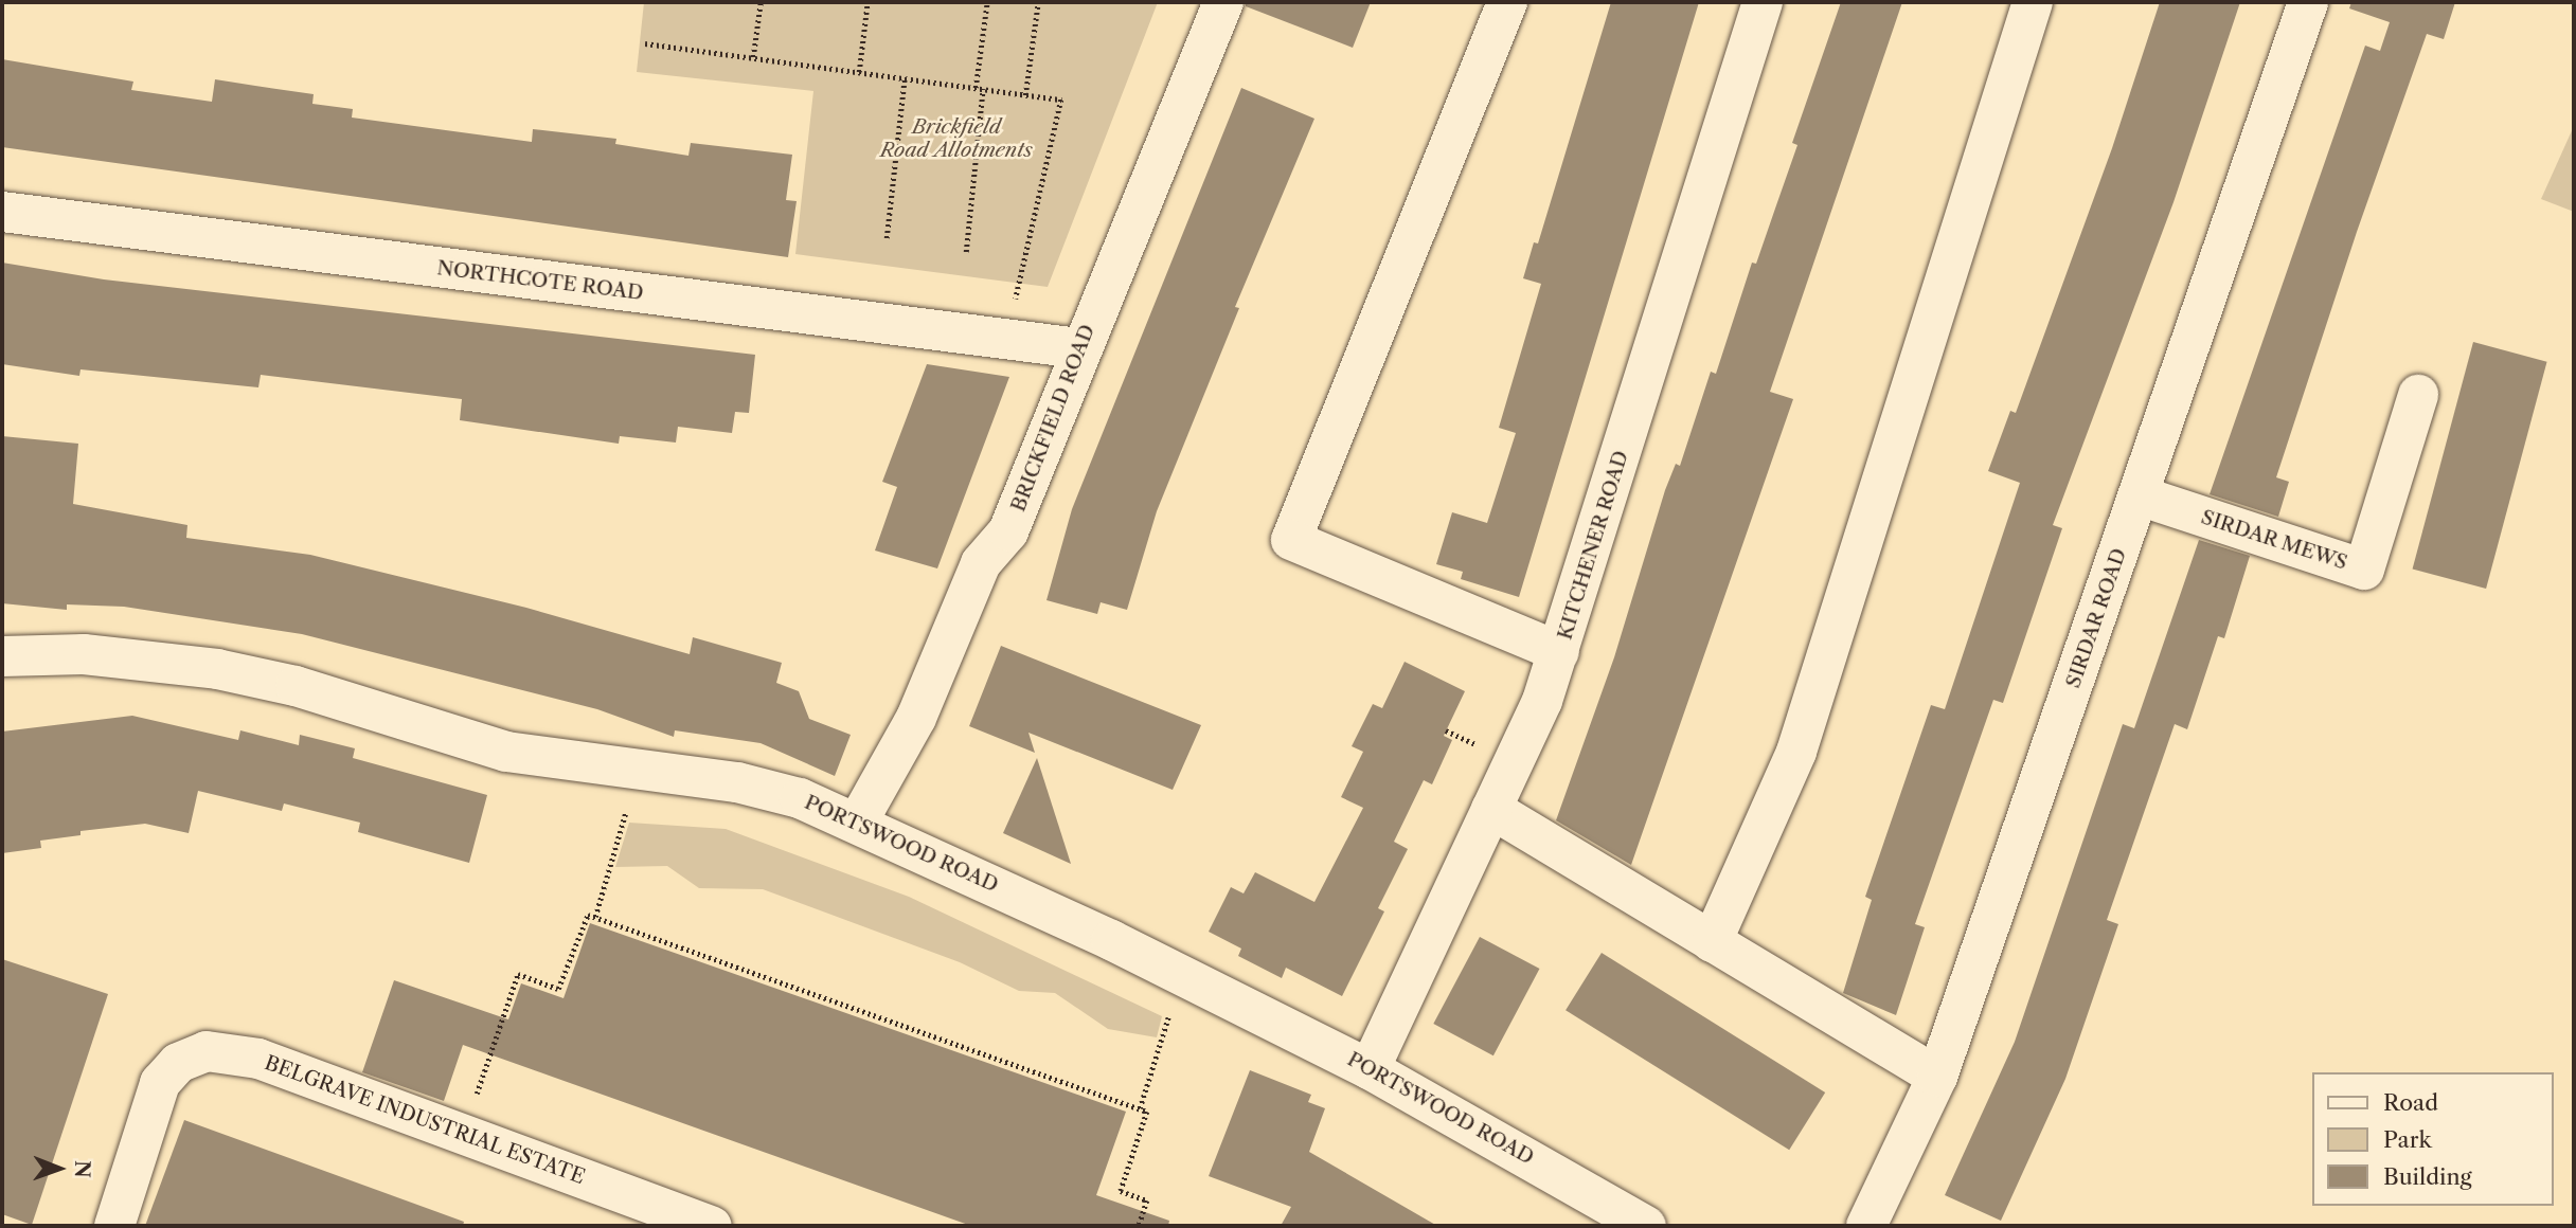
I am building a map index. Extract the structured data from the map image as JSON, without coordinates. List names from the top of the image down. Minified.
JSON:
{"streets":{"street":["NORTHCOTE ROAD","BRICKFIELD ROAD","SIRDAR MEWS","KITCHENER ROAD","SIRDAR ROAD","PORTSWOOD ROAD","BELGRAVE INDUSTRIAL ESTATE"]},"crossings":[["NORTHCOTE ROAD","BRICKFIELD ROAD"],["BRICKFIELD ROAD","PORTSWOOD ROAD"],["SIRDAR MEWS","SIRDAR ROAD"],["KITCHENER ROAD","PORTSWOOD ROAD"]],"parks":["Brickfield Road Allotments"],"legend":["Road","Park","Building"],"north":"right"}
